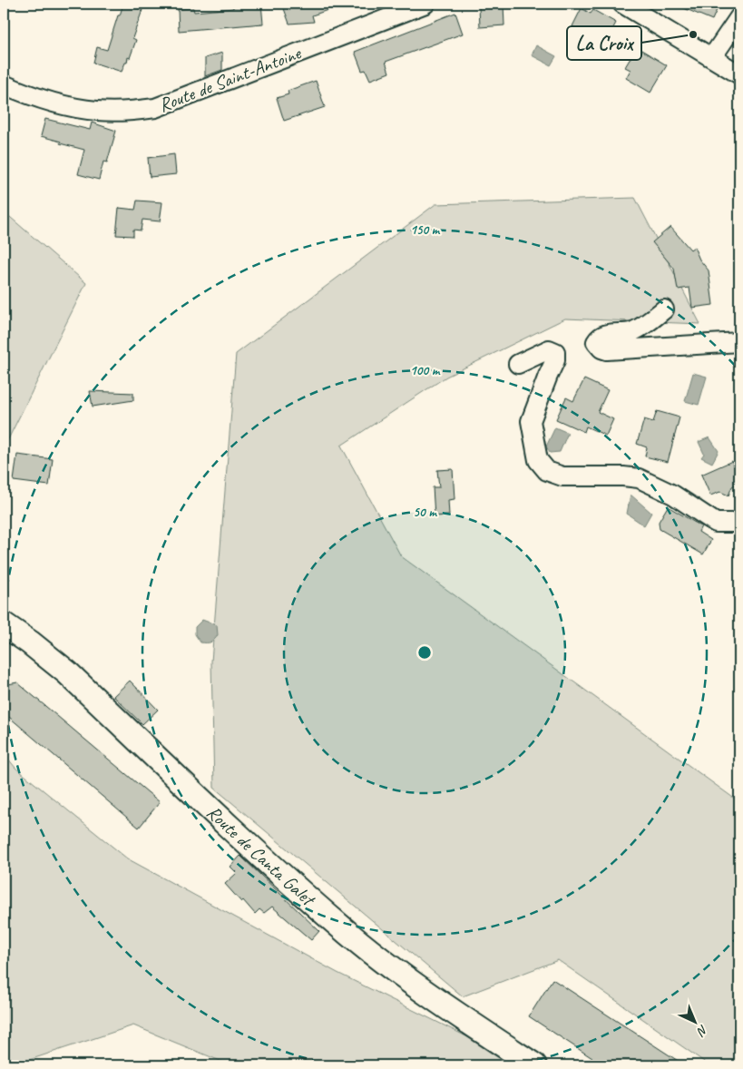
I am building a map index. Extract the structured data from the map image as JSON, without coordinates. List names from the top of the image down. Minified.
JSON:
{"streets":{"main road":["Route de Canta Galet"],"street":["Route de Saint-Antoine"]},"places":["La Croix"],"north":"bottom right","rings":["150 m","100 m","50 m"]}
